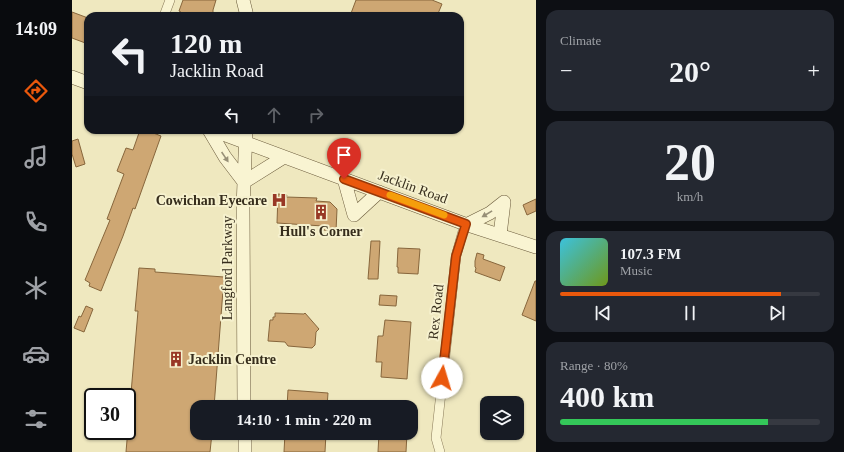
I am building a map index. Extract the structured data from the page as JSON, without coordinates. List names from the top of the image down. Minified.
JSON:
{"streets":{"main road":["Jacklin Road","Langford Parkway"],"street":["Rex Road"]},"crossings":[["Jacklin Road","Langford Parkway"],["Jacklin Road","Rex Road"]],"places":{"hospital":["Cowichan Eyecare"],"building":["Hull's Corner","Jacklin Centre"]},"page":{"tabs":"14:09","tile":["Climate",["20","km/h"],["Range · 80%","400 km"]],"turn":["120 m","Jacklin Road"],"heat":["−","20°","+"],"song":["107.3 FM","Music"],"limit":"30","trip":"14:10 · 1 min · 220 m"}}
